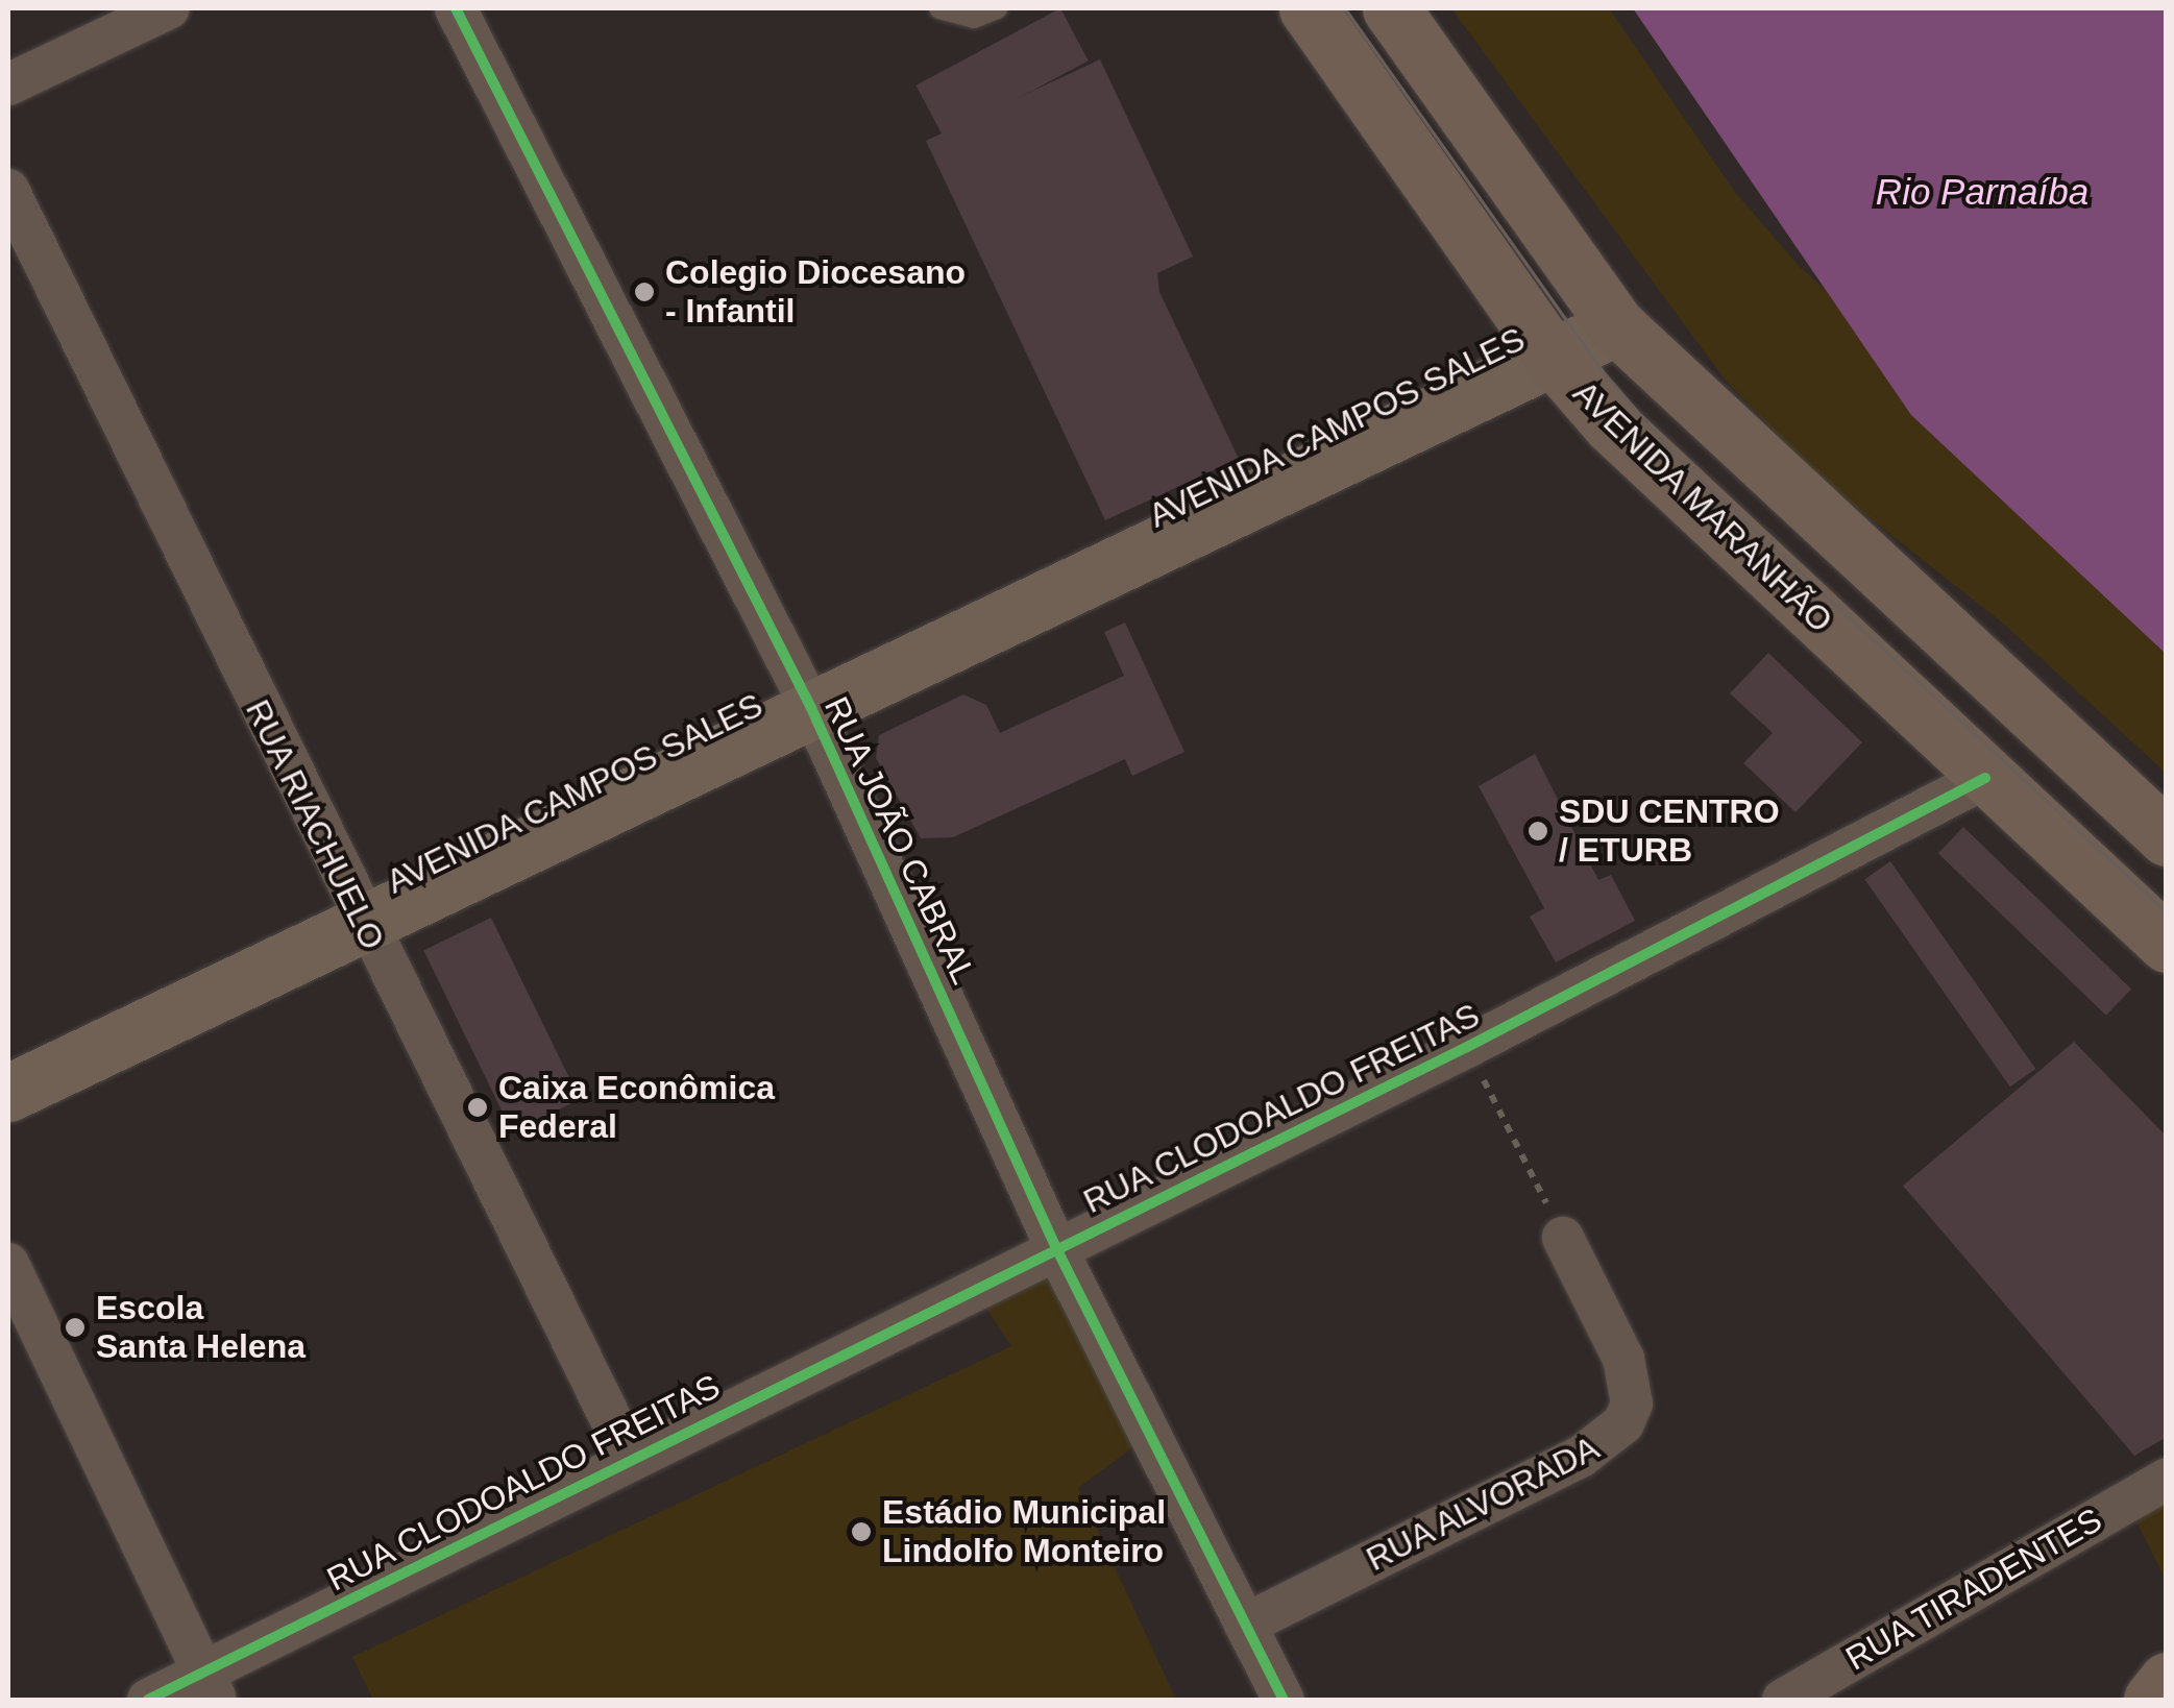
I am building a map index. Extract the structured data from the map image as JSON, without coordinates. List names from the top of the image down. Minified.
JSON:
{"streets":{"main road":["AVENIDA CAMPOS SALES","AVENIDA MARANHÃO"],"street":["RUA RIACHUELO","RUA JOÃO CABRAL","RUA CLODOALDO FREITAS","RUA ALVORADA","RUA TIRADENTES"]},"crossings":[["AVENIDA CAMPOS SALES","AVENIDA MARANHÃO"],["AVENIDA CAMPOS SALES","RUA RIACHUELO"],["AVENIDA CAMPOS SALES","RUA JOÃO CABRAL"],["AVENIDA MARANHÃO","RUA CLODOALDO FREITAS"],["RUA RIACHUELO","RUA CLODOALDO FREITAS"],["RUA JOÃO CABRAL","RUA CLODOALDO FREITAS"],["RUA JOÃO CABRAL","RUA ALVORADA"]],"water":["Rio Parnaíba"],"places":["Colegio Diocesano - Infantil","SDU CENTRO / ETURB","Caixa Econômica Federal","Escola Santa Helena","Estádio Municipal Lindolfo Monteiro"]}
